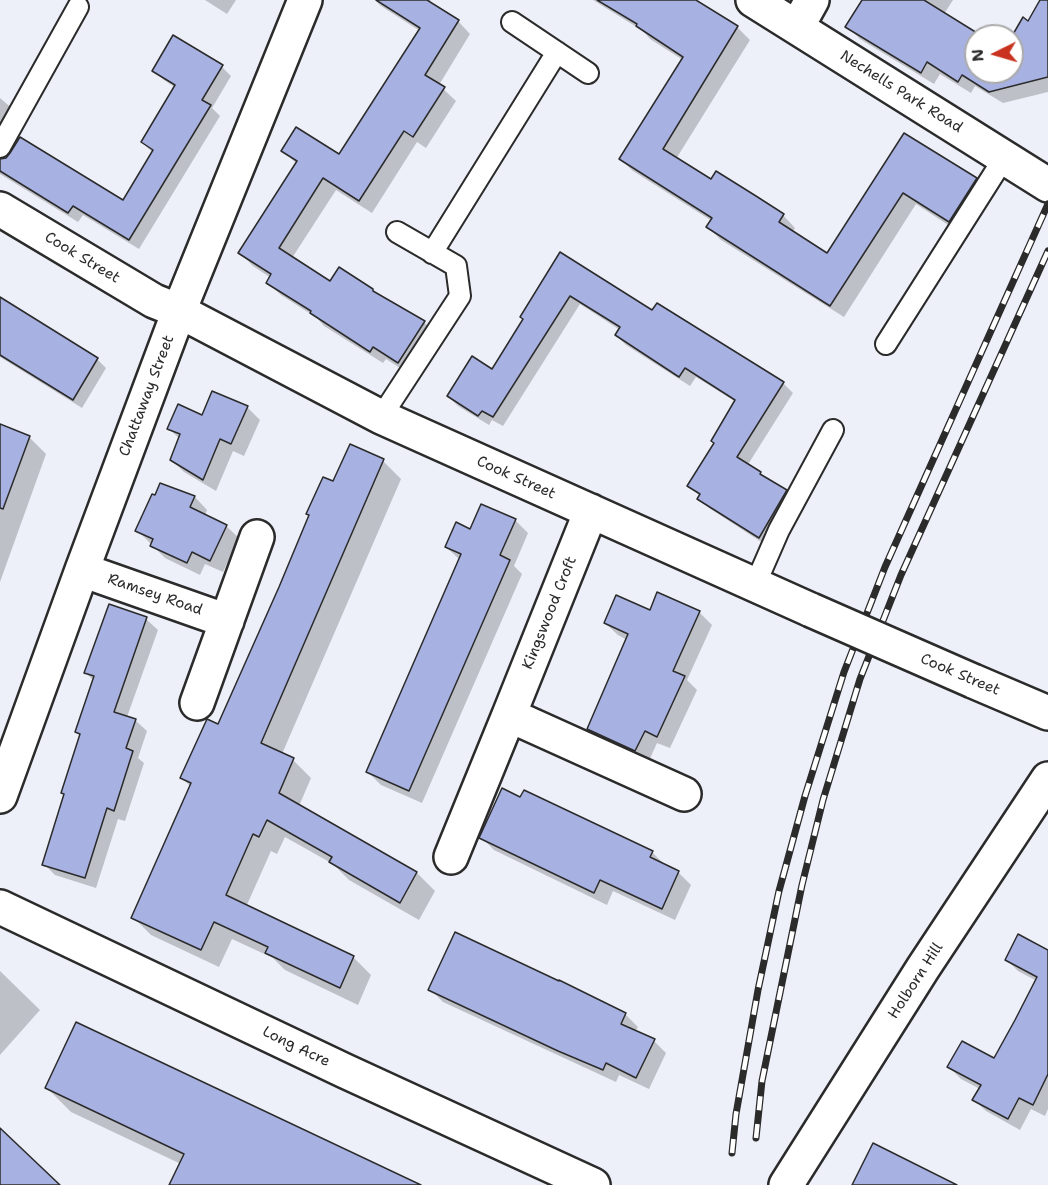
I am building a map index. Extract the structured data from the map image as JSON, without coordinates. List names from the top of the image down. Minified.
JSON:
{"streets":{"street":["Nechells Park Road","Cook Street","Chattaway Street","Ramsey Road","Kingswood Croft","Holborn Hill","Long Acre"]},"crossings":[["Cook Street","Chattaway Street"],["Cook Street","Kingswood Croft"],["Chattaway Street","Ramsey Road"]],"north":"left"}
